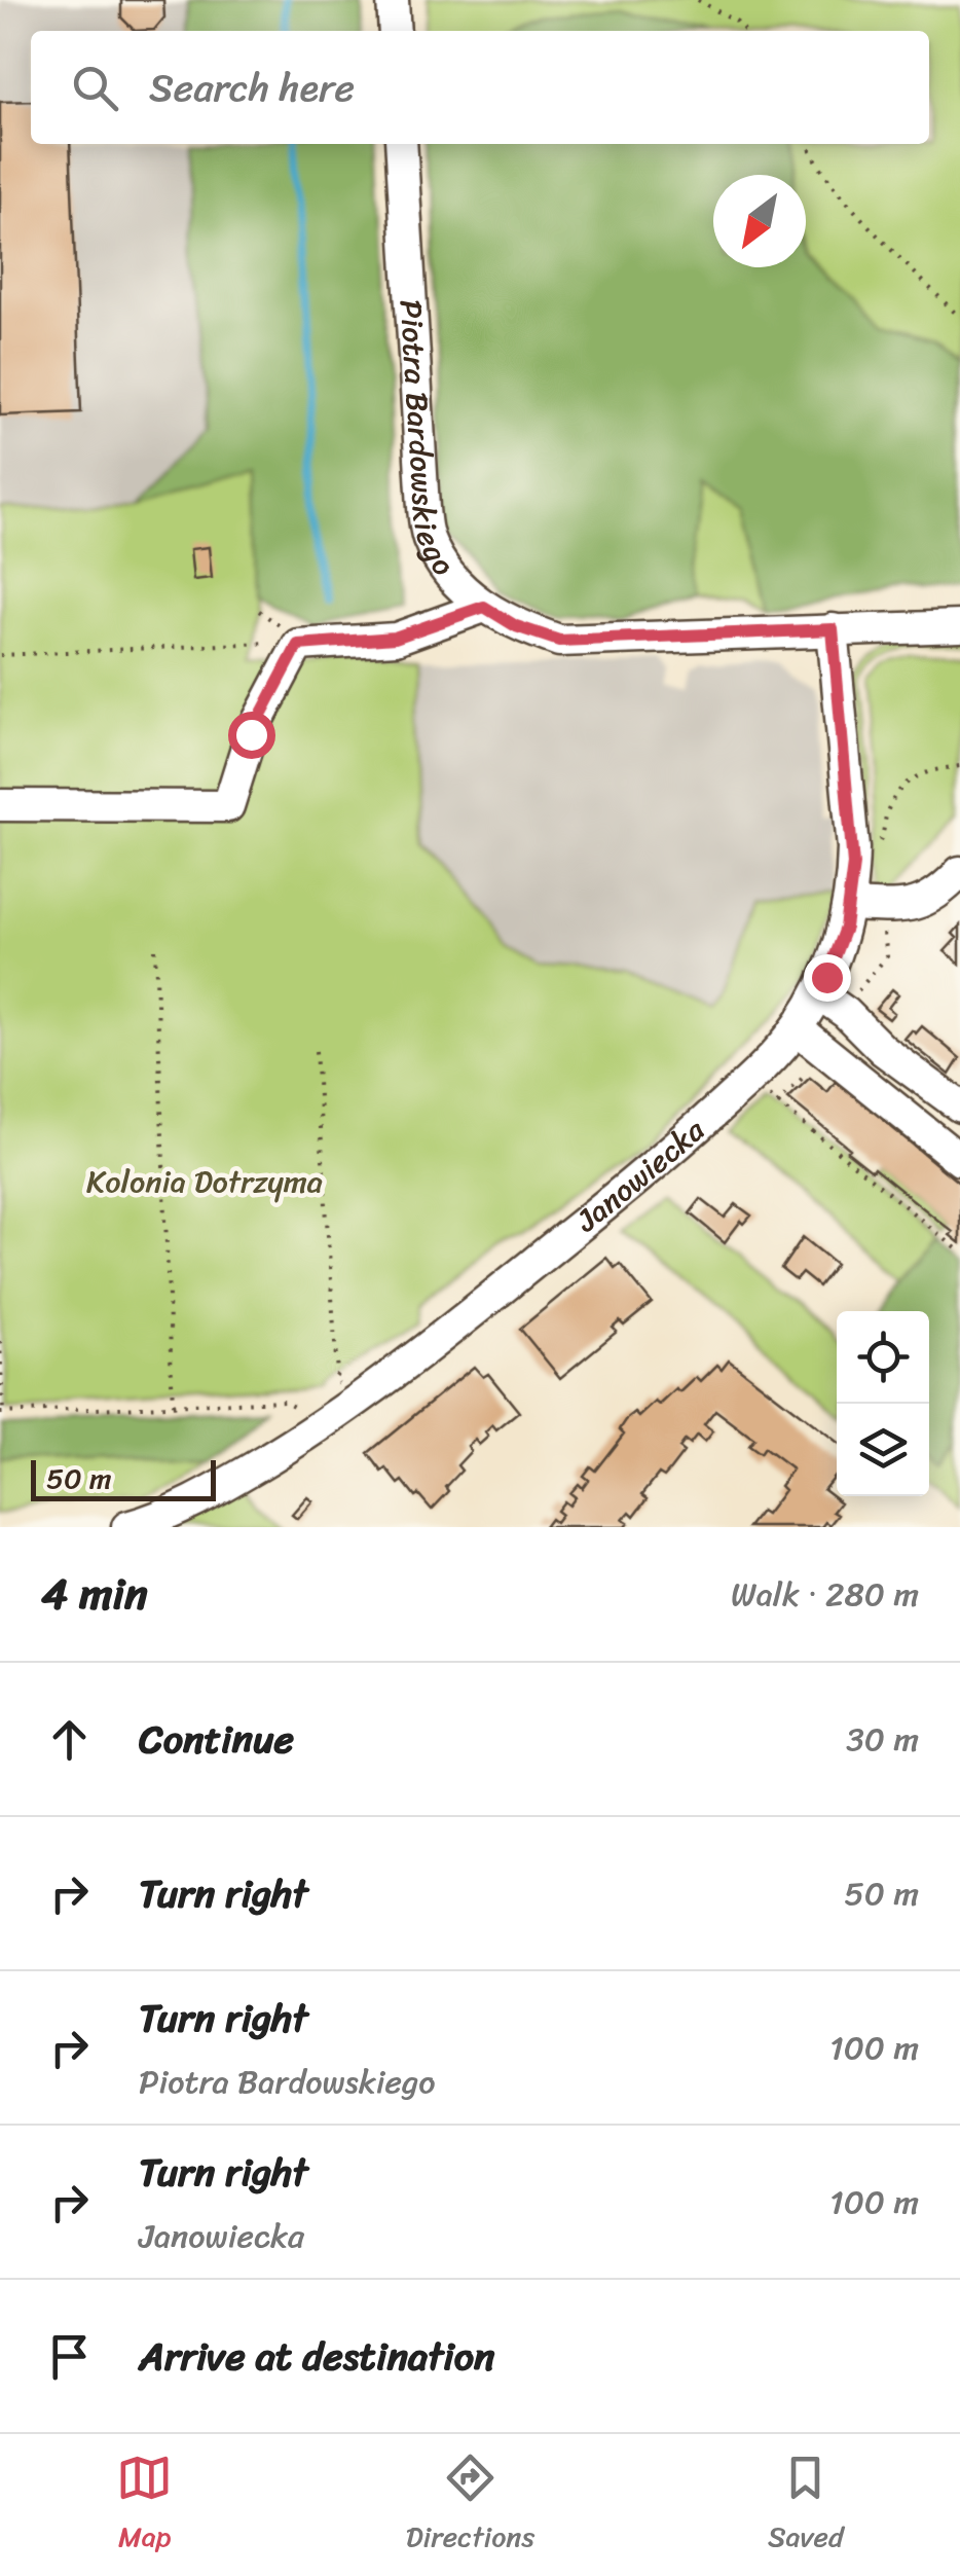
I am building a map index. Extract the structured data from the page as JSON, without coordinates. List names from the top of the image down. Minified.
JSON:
{"streets":{"street":["Piotra Bardowskiego","Janowiecka"]},"crossings":[["Piotra Bardowskiego","Janowiecka"]],"parks":["Kolonia Dotrzyma"],"scale_bar":"50 m","north":"bottom left","page":{"search":"Search here","scale":"50 m","heading":["4 min","Walk · 280 m"],"list":[["Continue","30 m"],["Turn right","50 m"],["Turn right","Piotra Bardowskiego","100 m"],["Turn right","Janowiecka","100 m"],"Arrive at destination"],"nav":["Map","Directions","Saved"]}}
